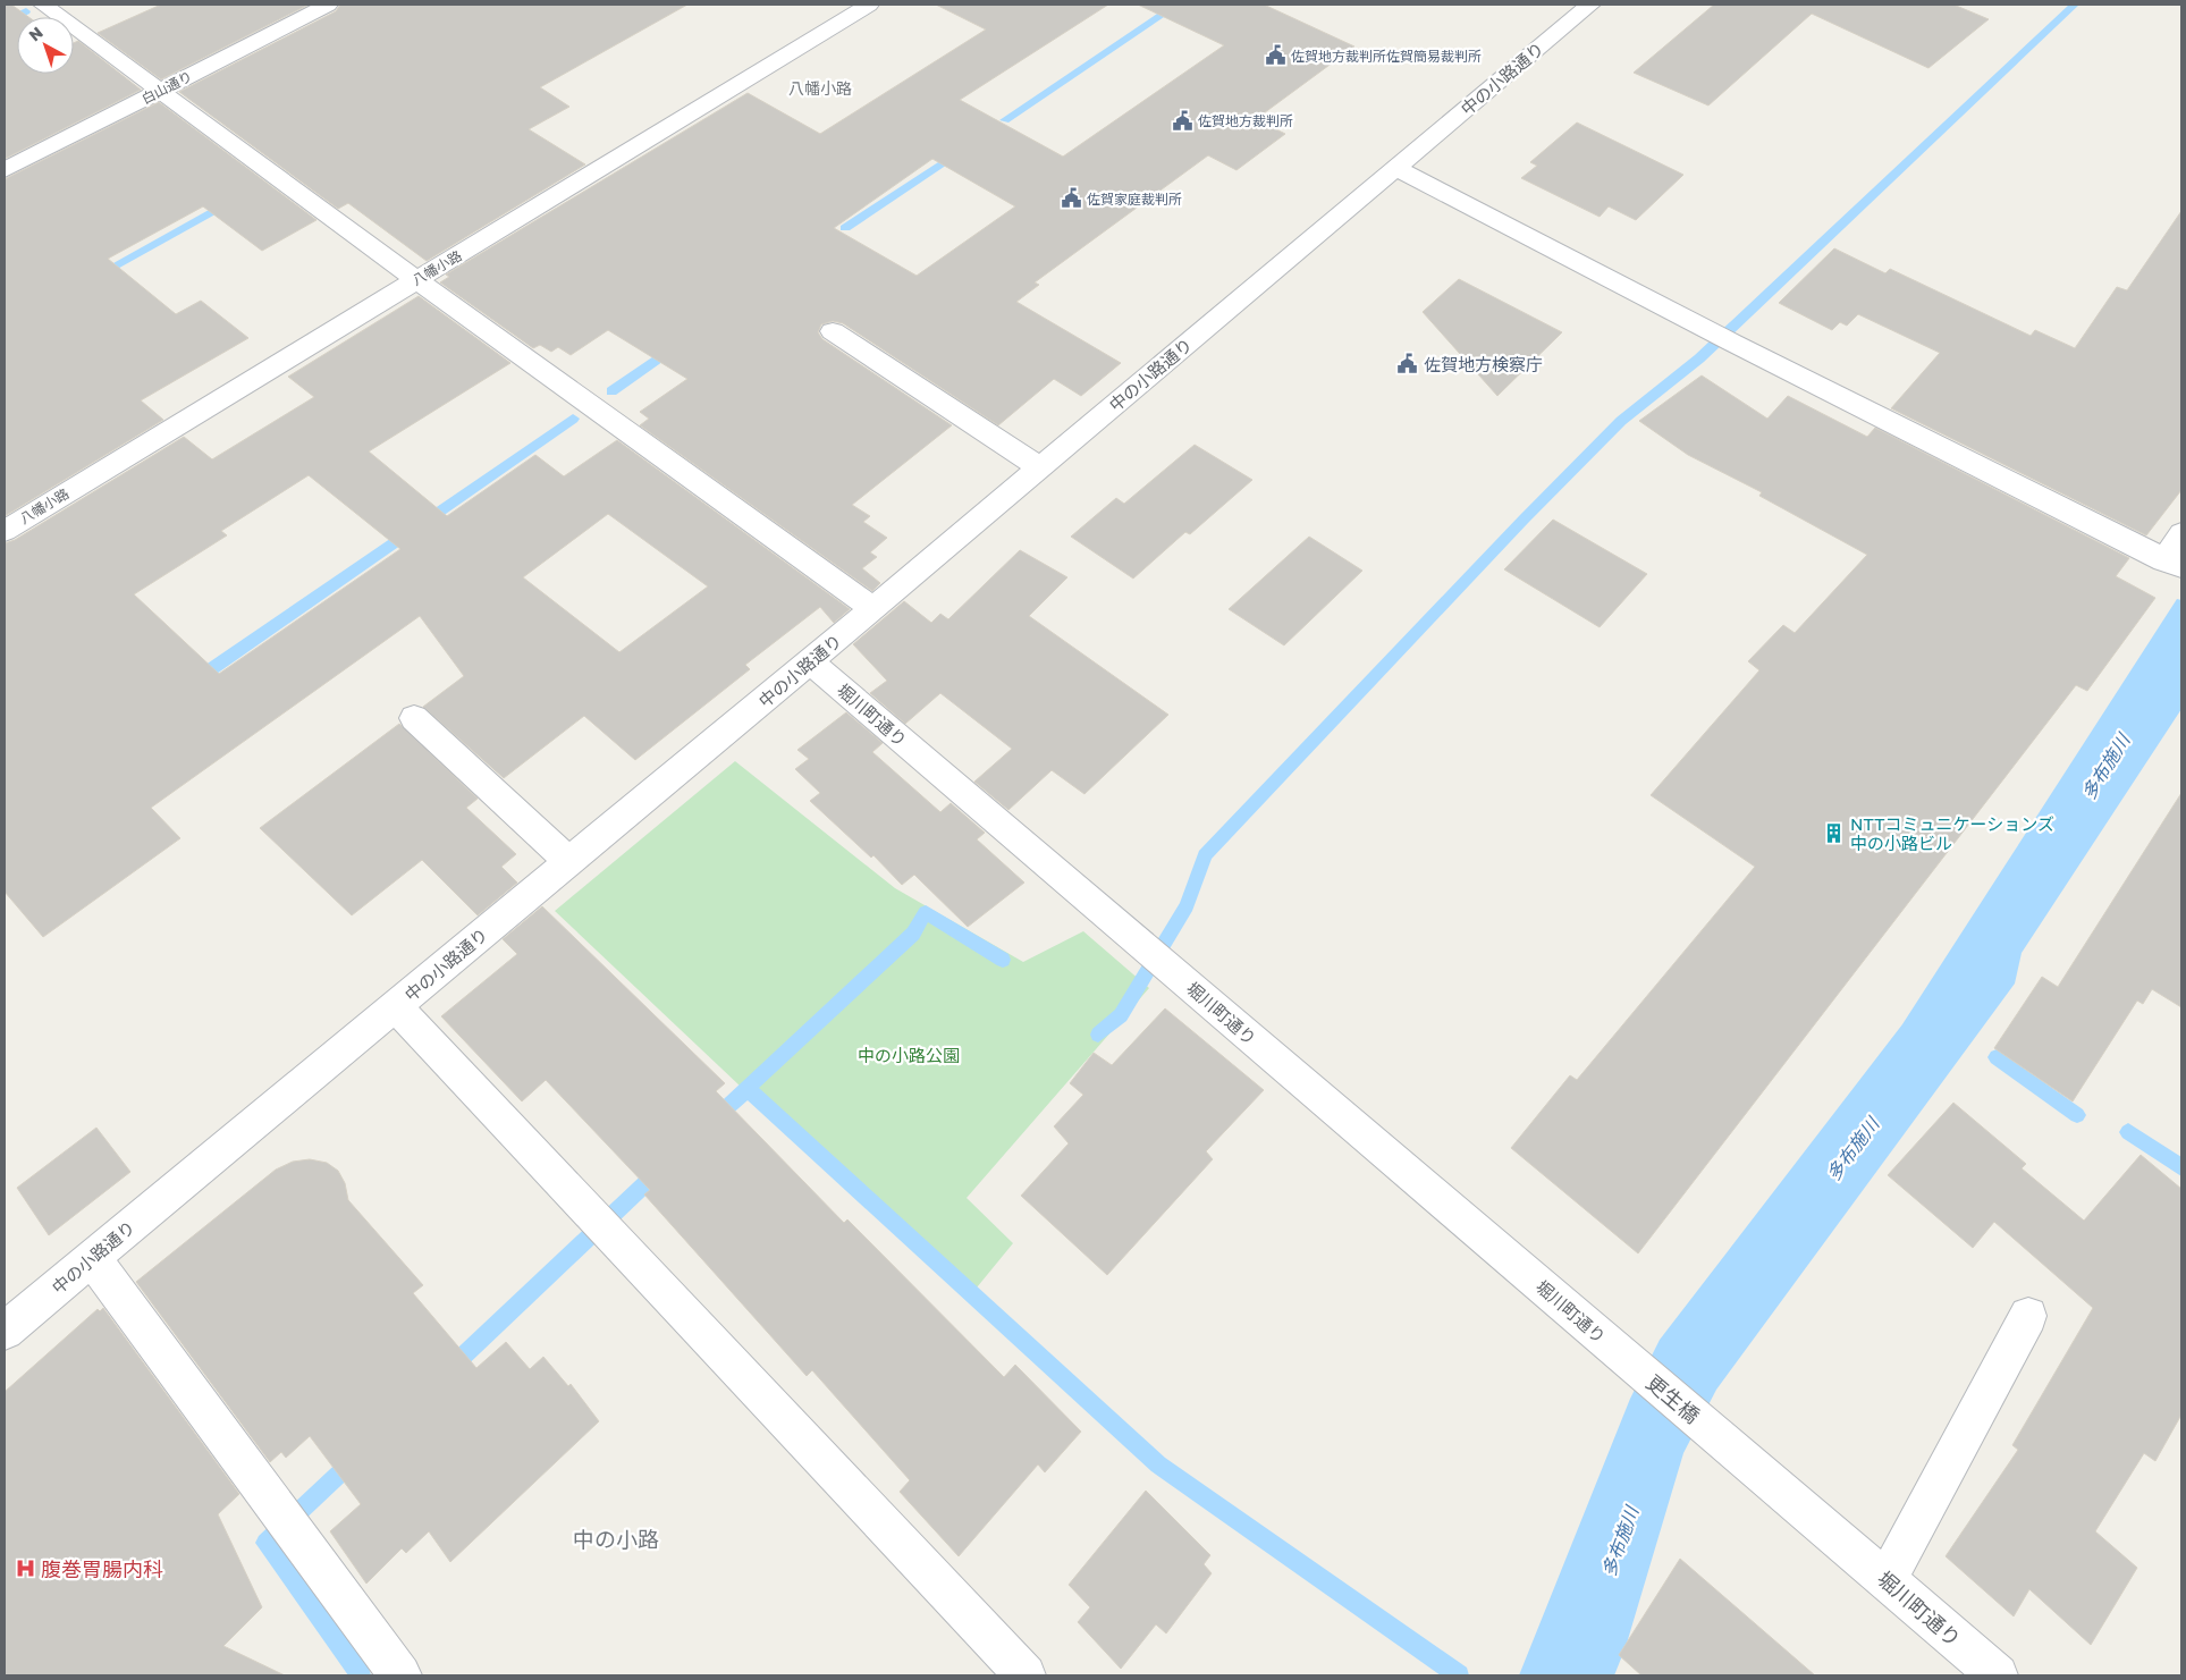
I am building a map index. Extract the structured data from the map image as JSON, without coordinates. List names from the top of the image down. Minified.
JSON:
{"streets":{"street":["中の小路通り","白山通り","八幡小路","堀川町通り","更生橋"]},"crossings":[["中の小路通り","堀川町通り"],["堀川町通り","更生橋"]],"districts":["八幡小路","中の小路"],"water":["多布施川"],"parks":["中の小路公園"],"places":{"public building":["佐賀地方裁判所佐賀簡易裁判所","佐賀地方裁判所","佐賀家庭裁判所","佐賀地方検察庁"],"building":["NTTコミュニケーションズ 中の小路ビル"],"hospital":["腹巻胃腸内科"]},"north":"top left"}
